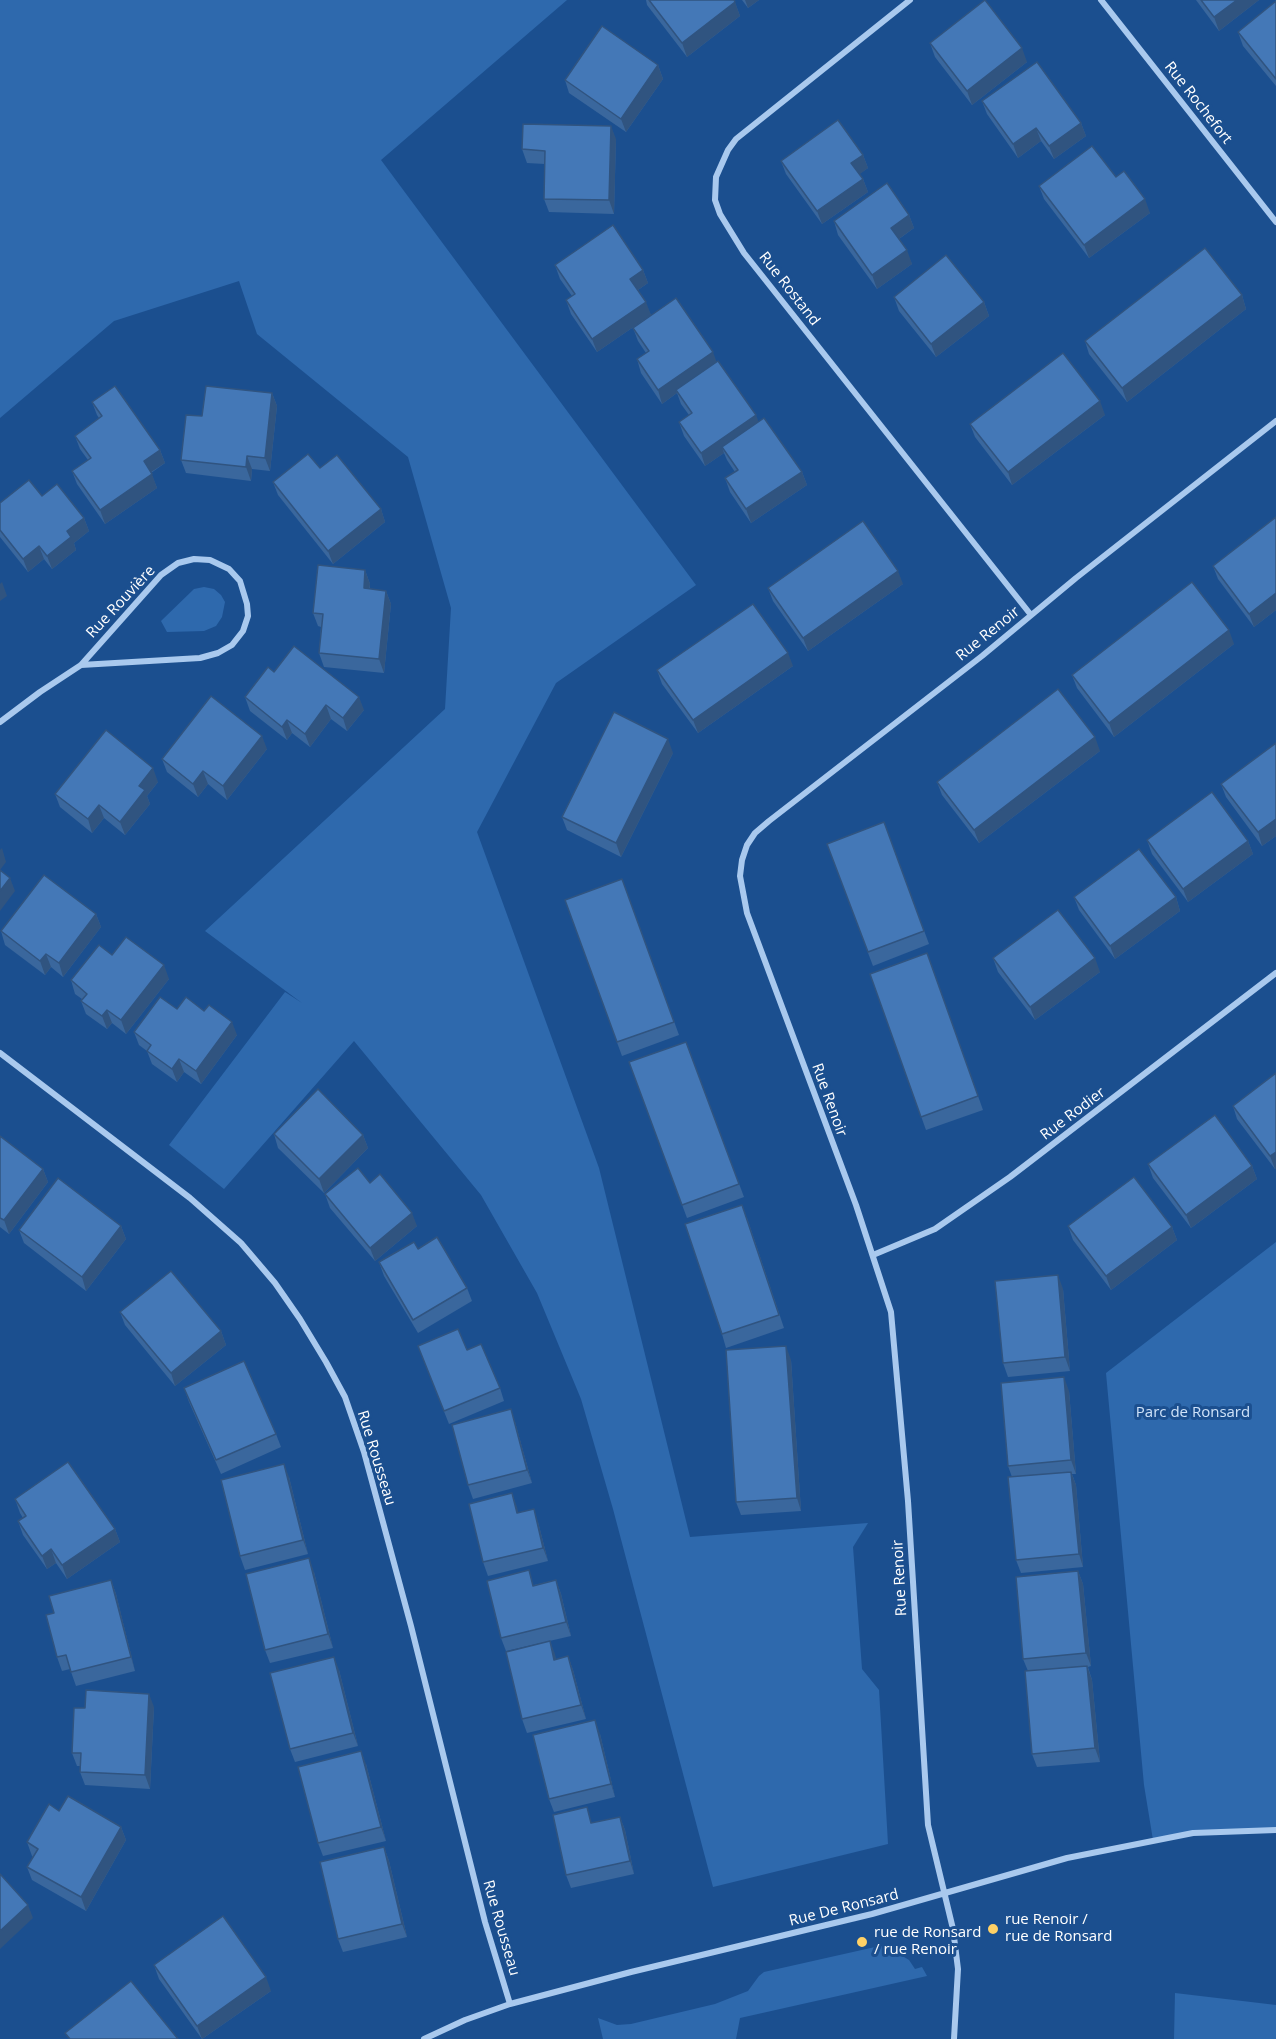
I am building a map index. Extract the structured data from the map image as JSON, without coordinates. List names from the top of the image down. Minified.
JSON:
{"streets":{"street":["Rue Rochefort","Rue Rostand","Rue Rouvière","Rue Renoir","Rue Rodier","Rue Rousseau","Rue De Ronsard"]},"crossings":[["Rue Rostand","Rue Renoir"],["Rue Renoir","Rue Rodier"],["Rue Renoir","Rue De Ronsard"],["Rue Rousseau","Rue De Ronsard"]],"parks":["Parc de Ronsard"],"places":["rue Renoir / rue de Ronsard","rue de Ronsard / rue Renoir"]}
